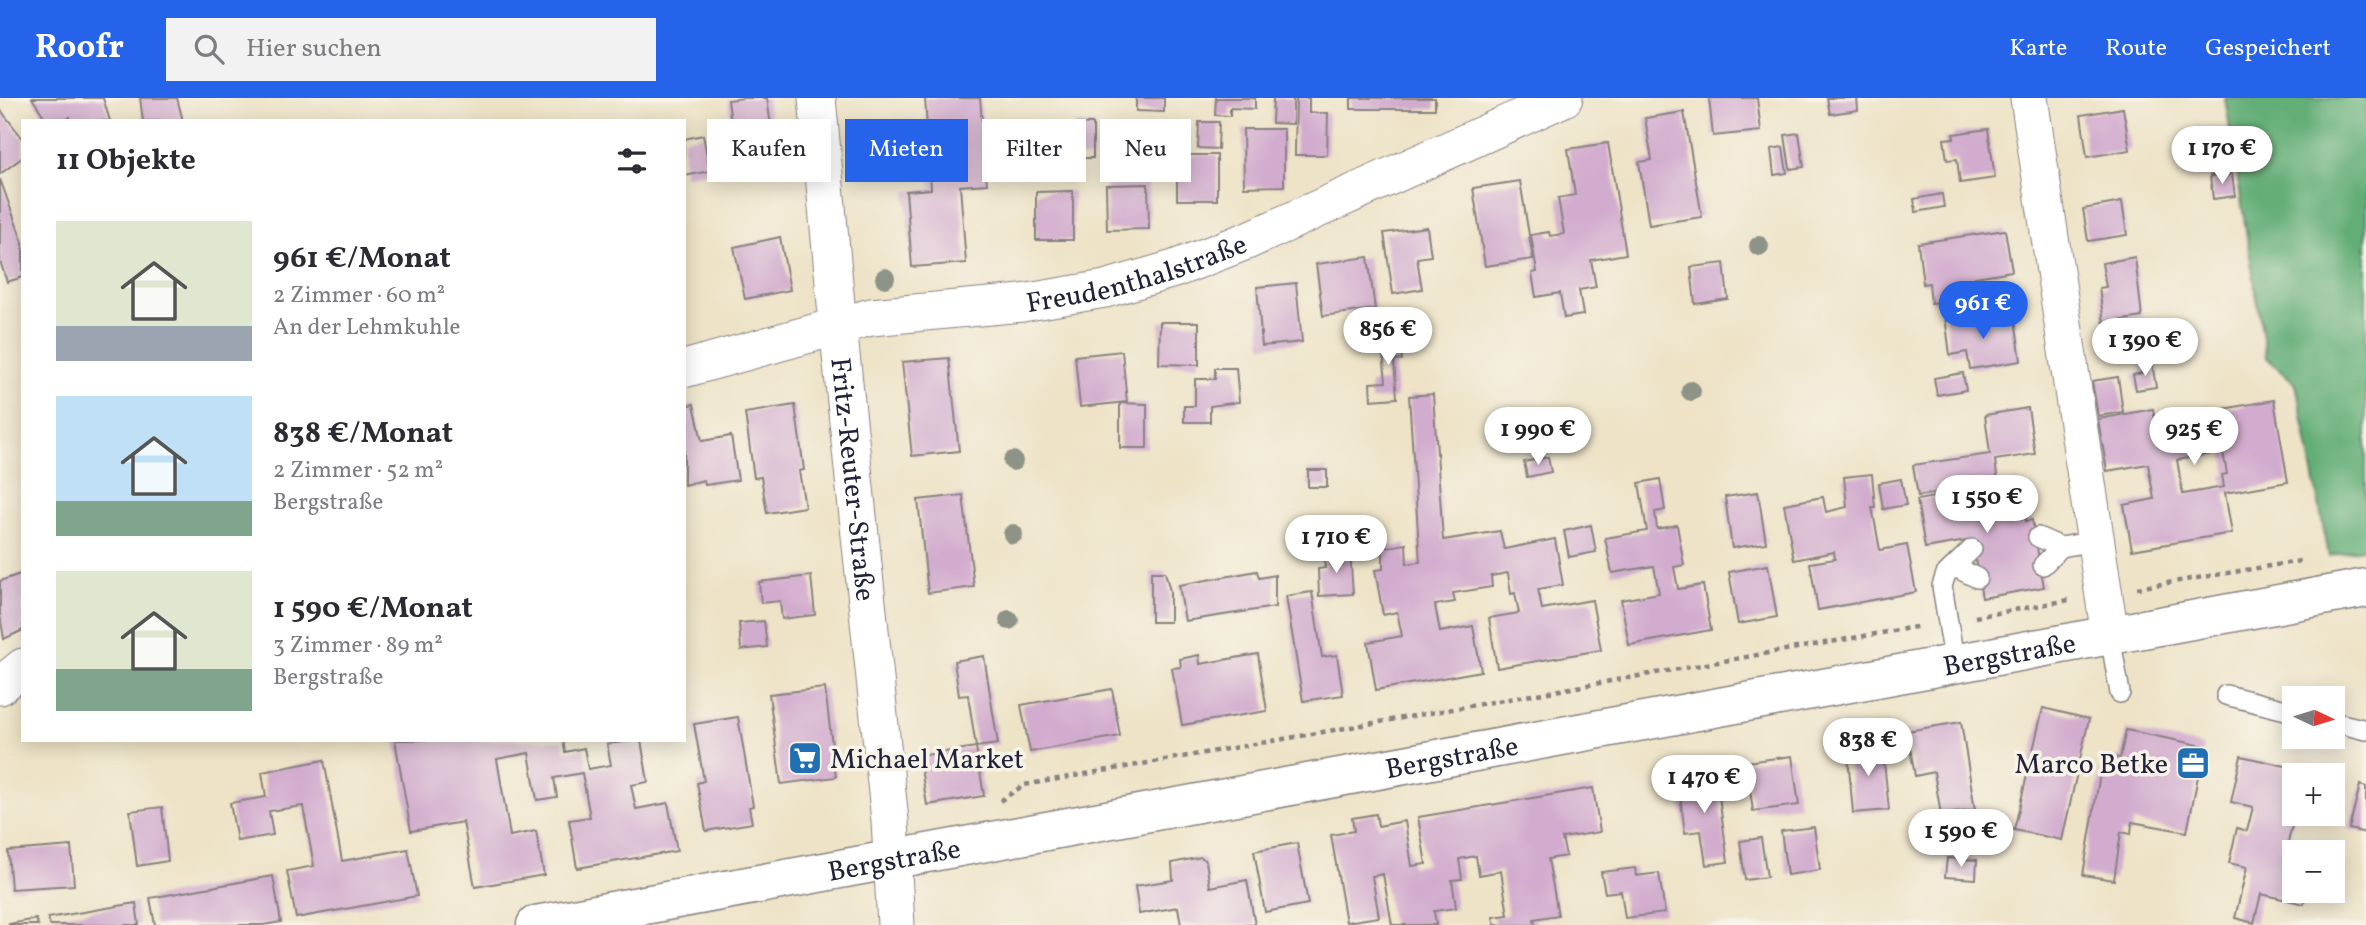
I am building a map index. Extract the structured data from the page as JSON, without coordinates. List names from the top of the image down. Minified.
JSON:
{"streets":{"main road":["Bergstraße"],"street":["Freudenthalstraße","Fritz-Reuter-Straße"]},"crossings":[["Freudenthalstraße","Fritz-Reuter-Straße"],["Fritz-Reuter-Straße","Bergstraße"]],"places":{"supermarket":["Michael Market"],"office":["Marco Betke"]},"north":"right","page":{"header":"Roofr","search":"Hier suchen","nav":["Karte","Route","Gespeichert"],"chip":["Kaufen","Mieten","Filter","Neu"],"heading":"11 Objekte","price":["1 170 €","961 €","856 €","1 390 €","1 990 €","925 €","1 550 €","1 710 €","838 €","1 470 €","1 590 €"],"list":[{"name":"961 €/Monat","note":"2 Zimmer · 60 m² · An der Lehmkuhle"},{"name":"838 €/Monat","note":"2 Zimmer · 52 m² · Bergstraße"},{"name":"1 590 €/Monat","note":"3 Zimmer · 89 m² · Bergstraße"}],"map_buttons":["+","−"]}}
